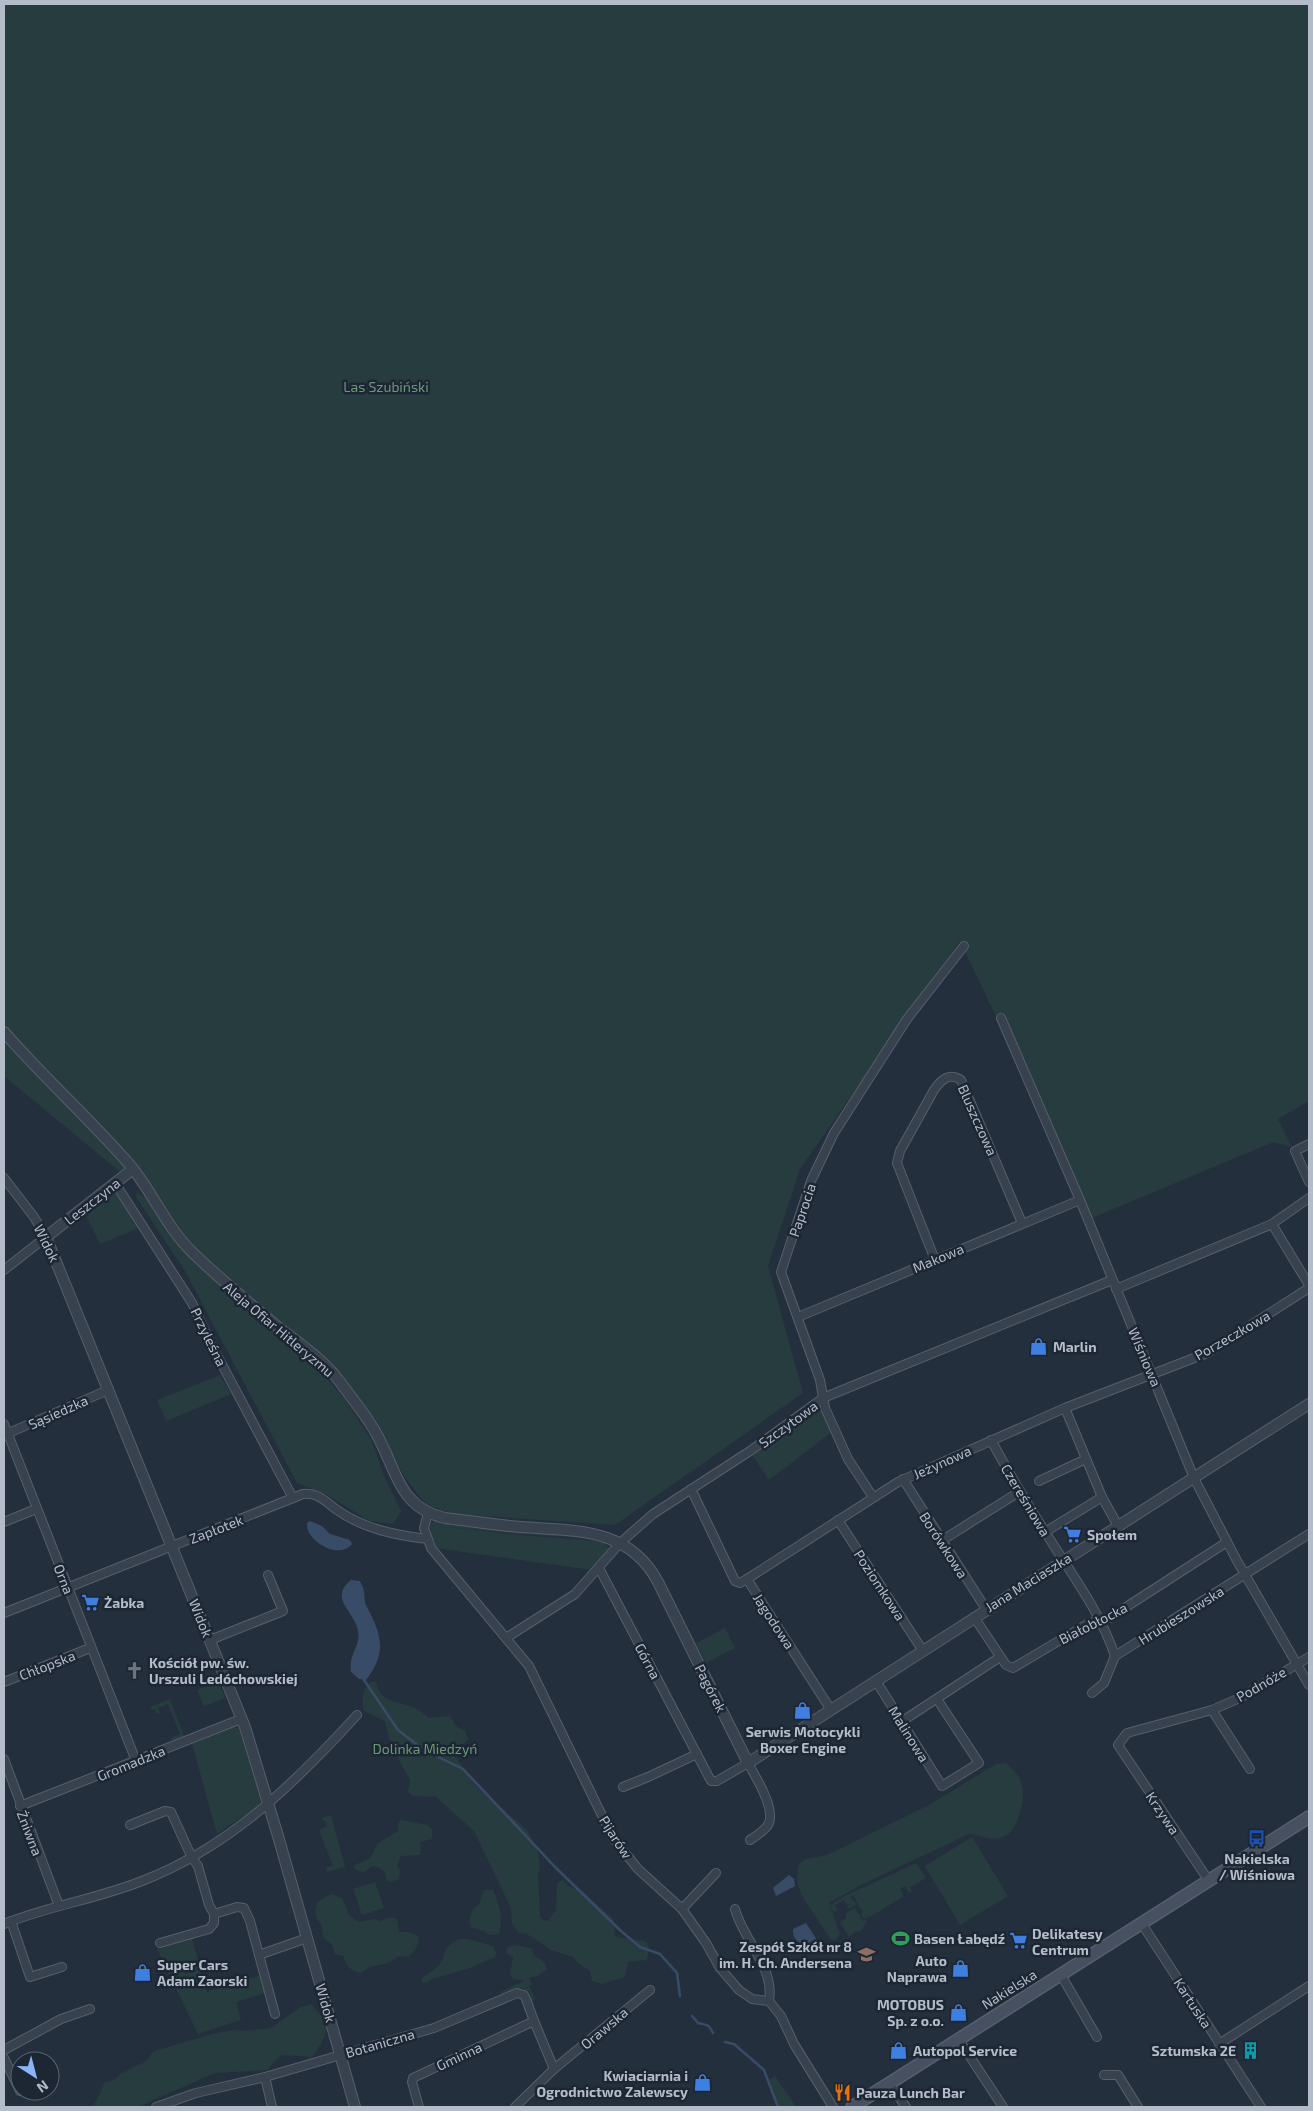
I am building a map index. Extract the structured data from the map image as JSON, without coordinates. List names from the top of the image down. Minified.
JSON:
{"streets":{"main road":["Nakielska"],"street":["Bluszczowa","Leszczyna","Paprocia","Widok","Makowa","Aleja Ofiar Hitleryzmu","Porzeczkowa","Przyleśna","Wiśniowa","Sąsiedzka","Szczytowa","Jeżynowa","Czereśniowa","Zapłotek","Borówkowa","Orna","Jana Maciaszka","Poziomkowa","Hrubieszowska","Jagodowa","Białobłocka","Górna","Chłopska","Podnóże","Pagórek","Malinowa","Gromadzka","Krzywa","Żniwna","Pijarów","Kartuska","Orawska","Botaniczna","Gminna"]},"crossings":[["Bluszczowa","Makowa"],["Leszczyna","Widok"],["Leszczyna","Aleja Ofiar Hitleryzmu"],["Leszczyna","Przyleśna"],["Paprocia","Makowa"],["Paprocia","Szczytowa"],["Paprocia","Jeżynowa"],["Widok","Sąsiedzka"],["Widok","Zapłotek"],["Widok","Gromadzka"],["Widok","Botaniczna"],["Makowa","Wiśniowa"],["Aleja Ofiar Hitleryzmu","Szczytowa"],["Aleja Ofiar Hitleryzmu","Pagórek"],["Porzeczkowa","Wiśniowa"],["Porzeczkowa","Jeżynowa"],["Przyleśna","Zapłotek"],["Wiśniowa","Szczytowa"],["Wiśniowa","Jeżynowa"],["Wiśniowa","Jana Maciaszka"],["Wiśniowa","Hrubieszowska"],["Wiśniowa","Białobłocka"],["Wiśniowa","Podnóże"],["Sąsiedzka","Orna"],["Szczytowa","Jagodowa"],["Szczytowa","Górna"],["Szczytowa","Pagórek"],["Szczytowa","Pijarów"],["Jeżynowa","Czereśniowa"],["Jeżynowa","Borówkowa"],["Jeżynowa","Poziomkowa"],["Jeżynowa","Jagodowa"],["Czereśniowa","Jana Maciaszka"],["Zapłotek","Orna"],["Zapłotek","Pijarów"],["Borówkowa","Jana Maciaszka"],["Orna","Chłopska"],["Orna","Gromadzka"],["Jana Maciaszka","Poziomkowa"],["Jana Maciaszka","Jagodowa"],["Jana Maciaszka","Górna"],["Jana Maciaszka","Pagórek"],["Jana Maciaszka","Malinowa"],["Górna","Pagórek"],["Podnóże","Krzywa"],["Gromadzka","Żniwna"],["Krzywa","Nakielska"],["Nakielska","Kartuska"],["Orawska","Botaniczna"],["Botaniczna","Gminna"]],"parks":["Las Szubiński","Dolinka Miedzyń"],"places":{"shop":["Marlin","Serwis Motocykli Boxer Engine","Auto Naprawa","Super Cars Adam Zaorski","MOTOBUS Sp. z o.o.","Autopol Service","Kwiaciarnia i Ogrodnictwo Zalewscy"],"supermarket":["Społem","Żabka","Delikatesy Centrum"],"church":["Kościół pw. św. Urszuli Ledóchowskiej"],"bus stop":["Nakielska / Wiśniowa"],"sports":["Basen Łabędź"],"school or university":["Zespół Szkół nr 8 im. H. Ch. Andersena"],"building":["Sztumska 2E"],"restaurant":["Pauza Lunch Bar"]},"north":"bottom right"}
